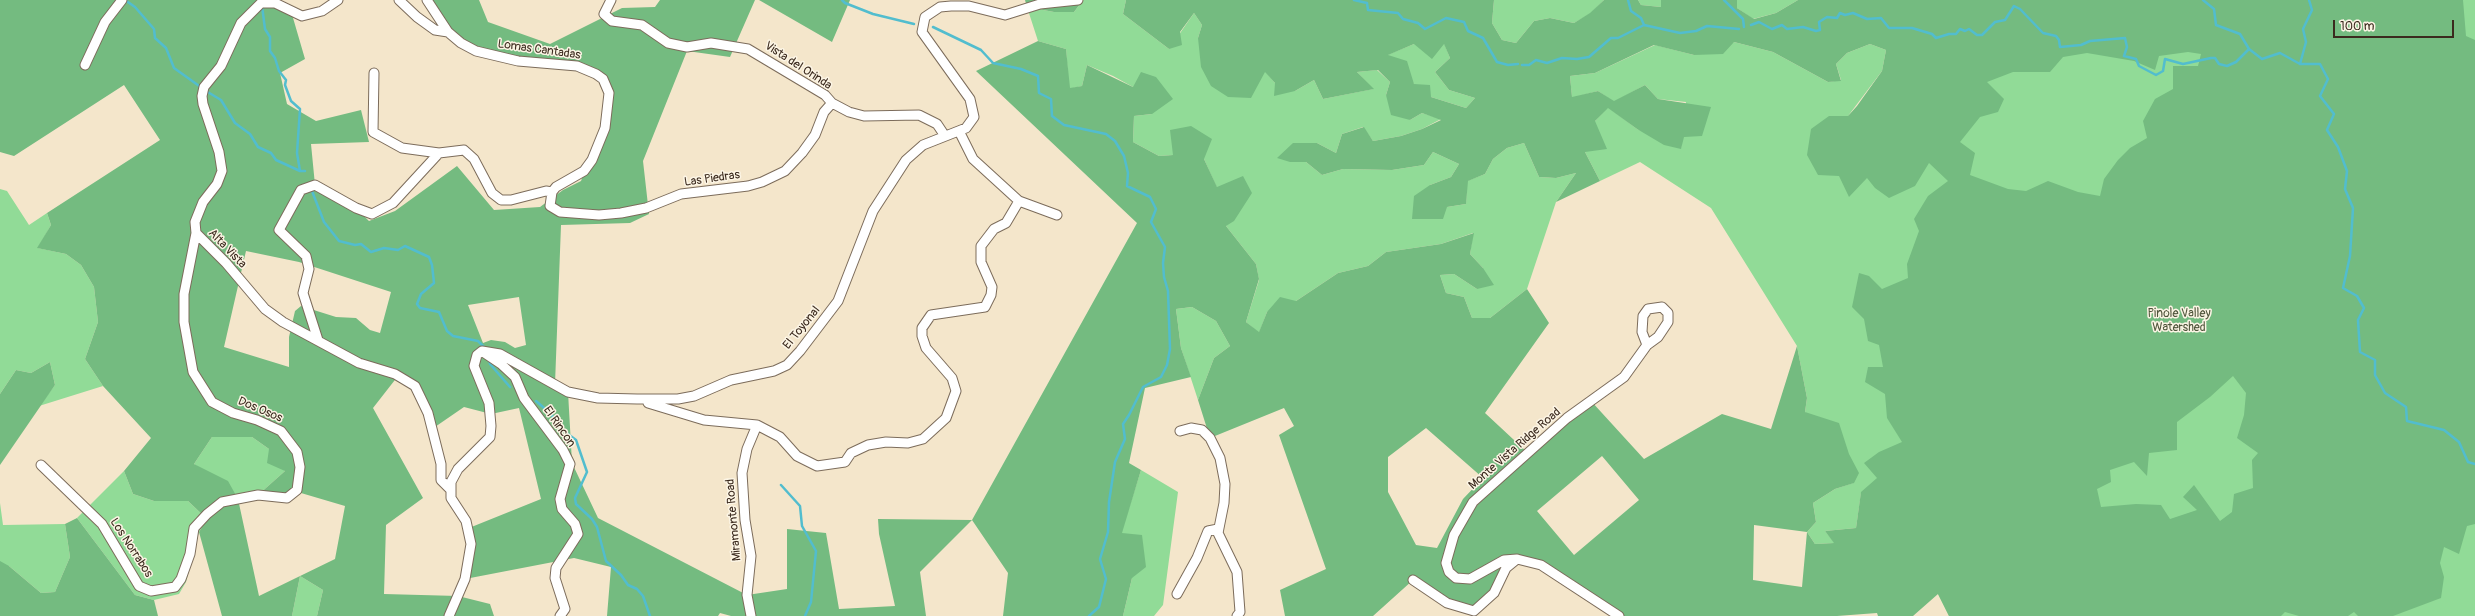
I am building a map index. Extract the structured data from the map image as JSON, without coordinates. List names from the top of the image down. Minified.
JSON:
{"streets":{"street":["Lomas Cantadas","Vista del Orinda","Las Piedras","Alta Vista","El Toyonal","Dos Osos","El Rincon","Monte Vista Ridge Road","Miramonte Road","Los Norrabos"]},"crossings":[["Lomas Cantadas","Las Piedras"],["Vista del Orinda","Las Piedras"],["Vista del Orinda","El Toyonal"],["Alta Vista","Dos Osos"],["El Toyonal","El Rincon"],["Dos Osos","Los Norrabos"]],"parks":["Pinole Valley Watershed"],"scale_bar":"100 m"}
